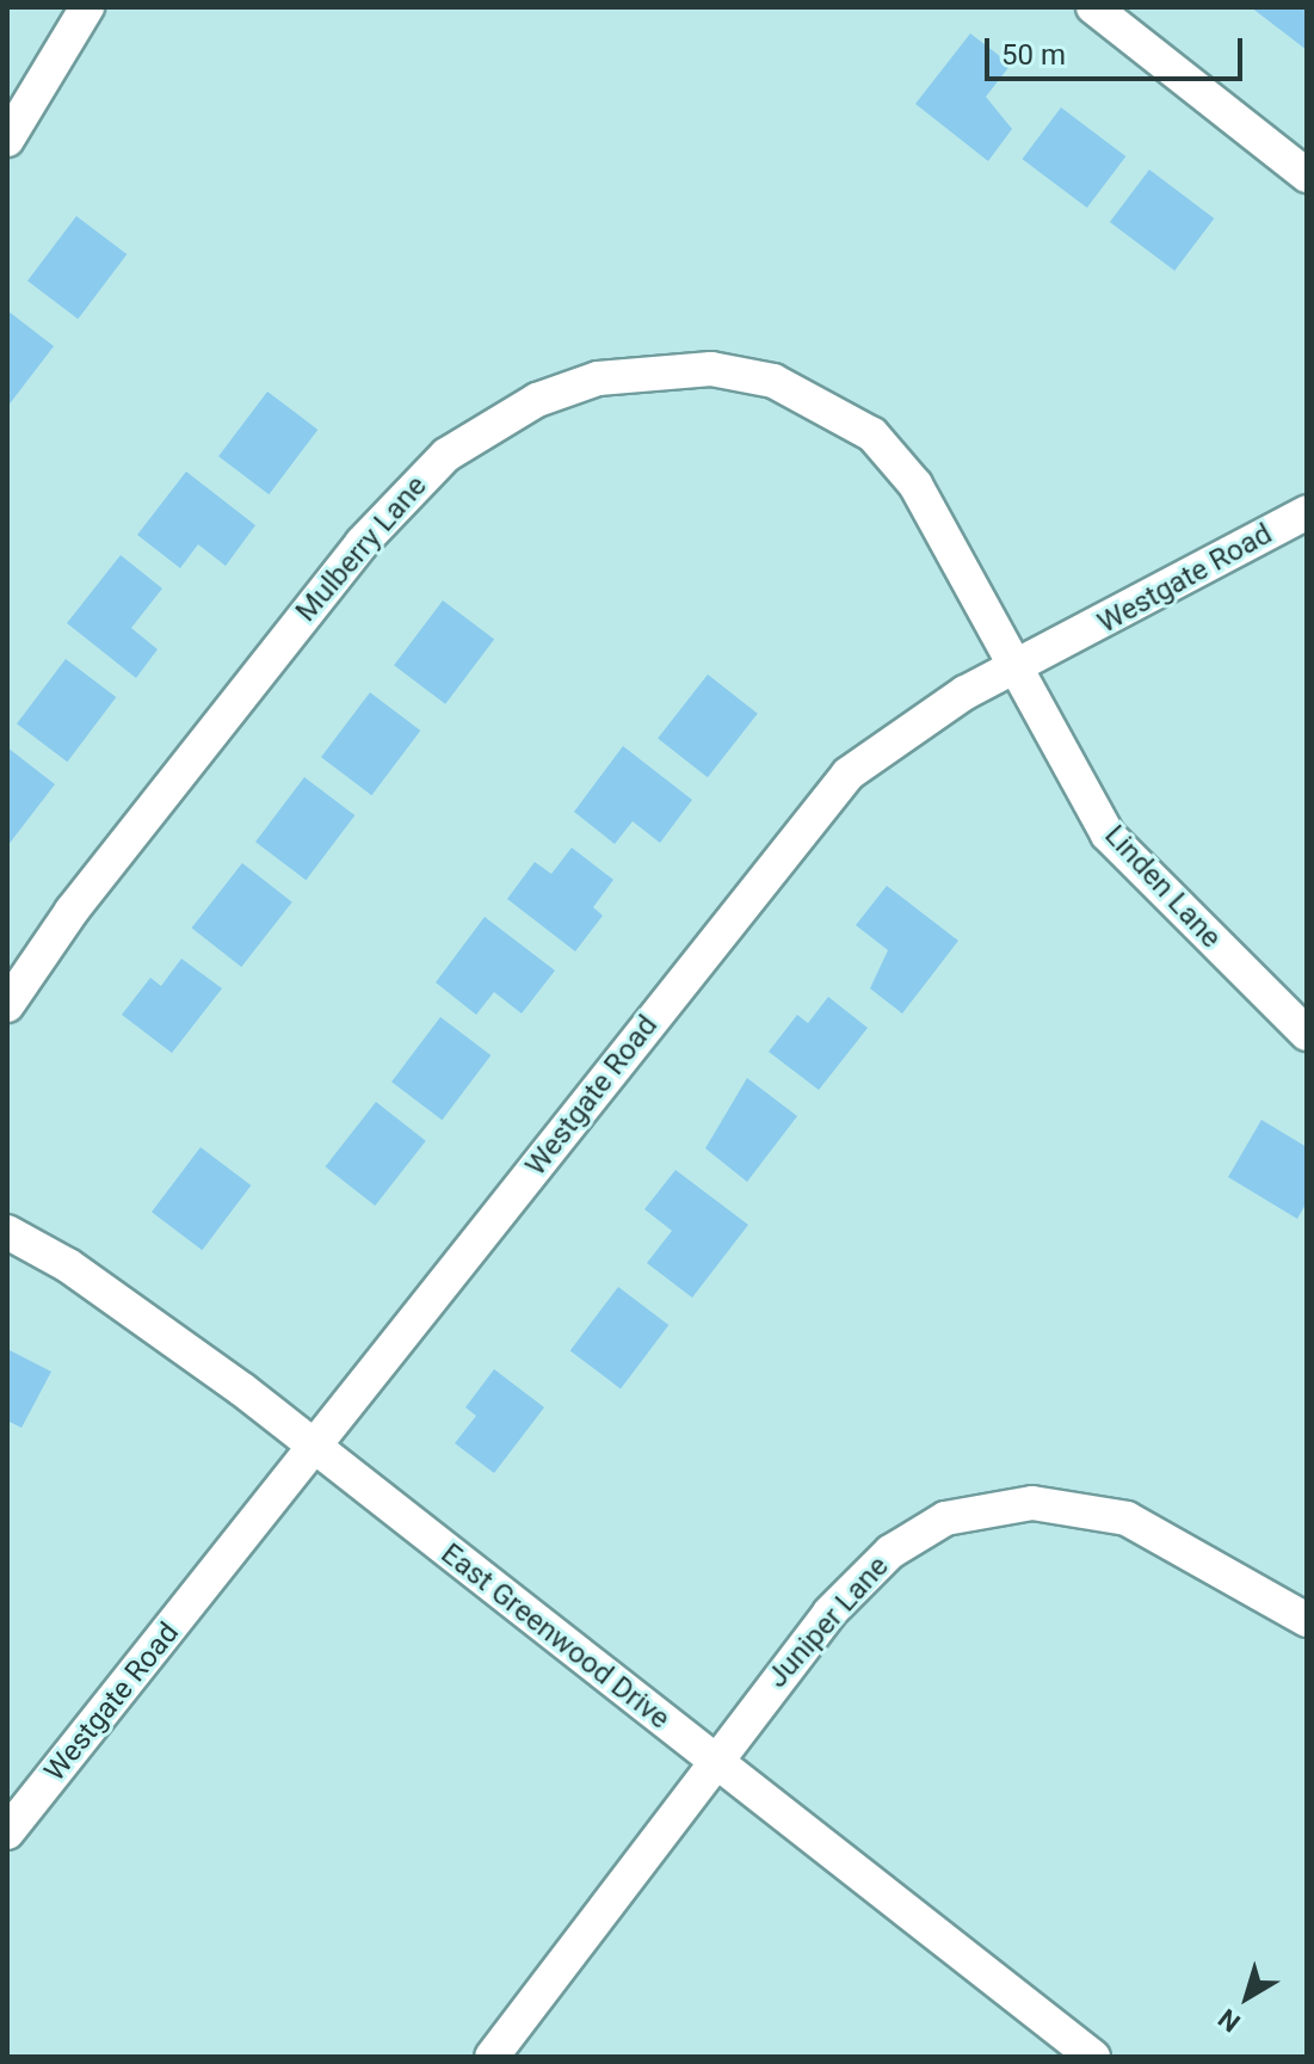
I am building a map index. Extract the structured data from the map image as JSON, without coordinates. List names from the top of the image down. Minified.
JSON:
{"streets":{"street":["Mulberry Lane","Westgate Road","Linden Lane","Juniper Lane","East Greenwood Drive"]},"crossings":[["Mulberry Lane","Westgate Road"],["Mulberry Lane","Linden Lane"],["Westgate Road","Linden Lane"],["Westgate Road","East Greenwood Drive"],["Juniper Lane","East Greenwood Drive"]],"scale_bar":"50 m","north":"bottom left"}
